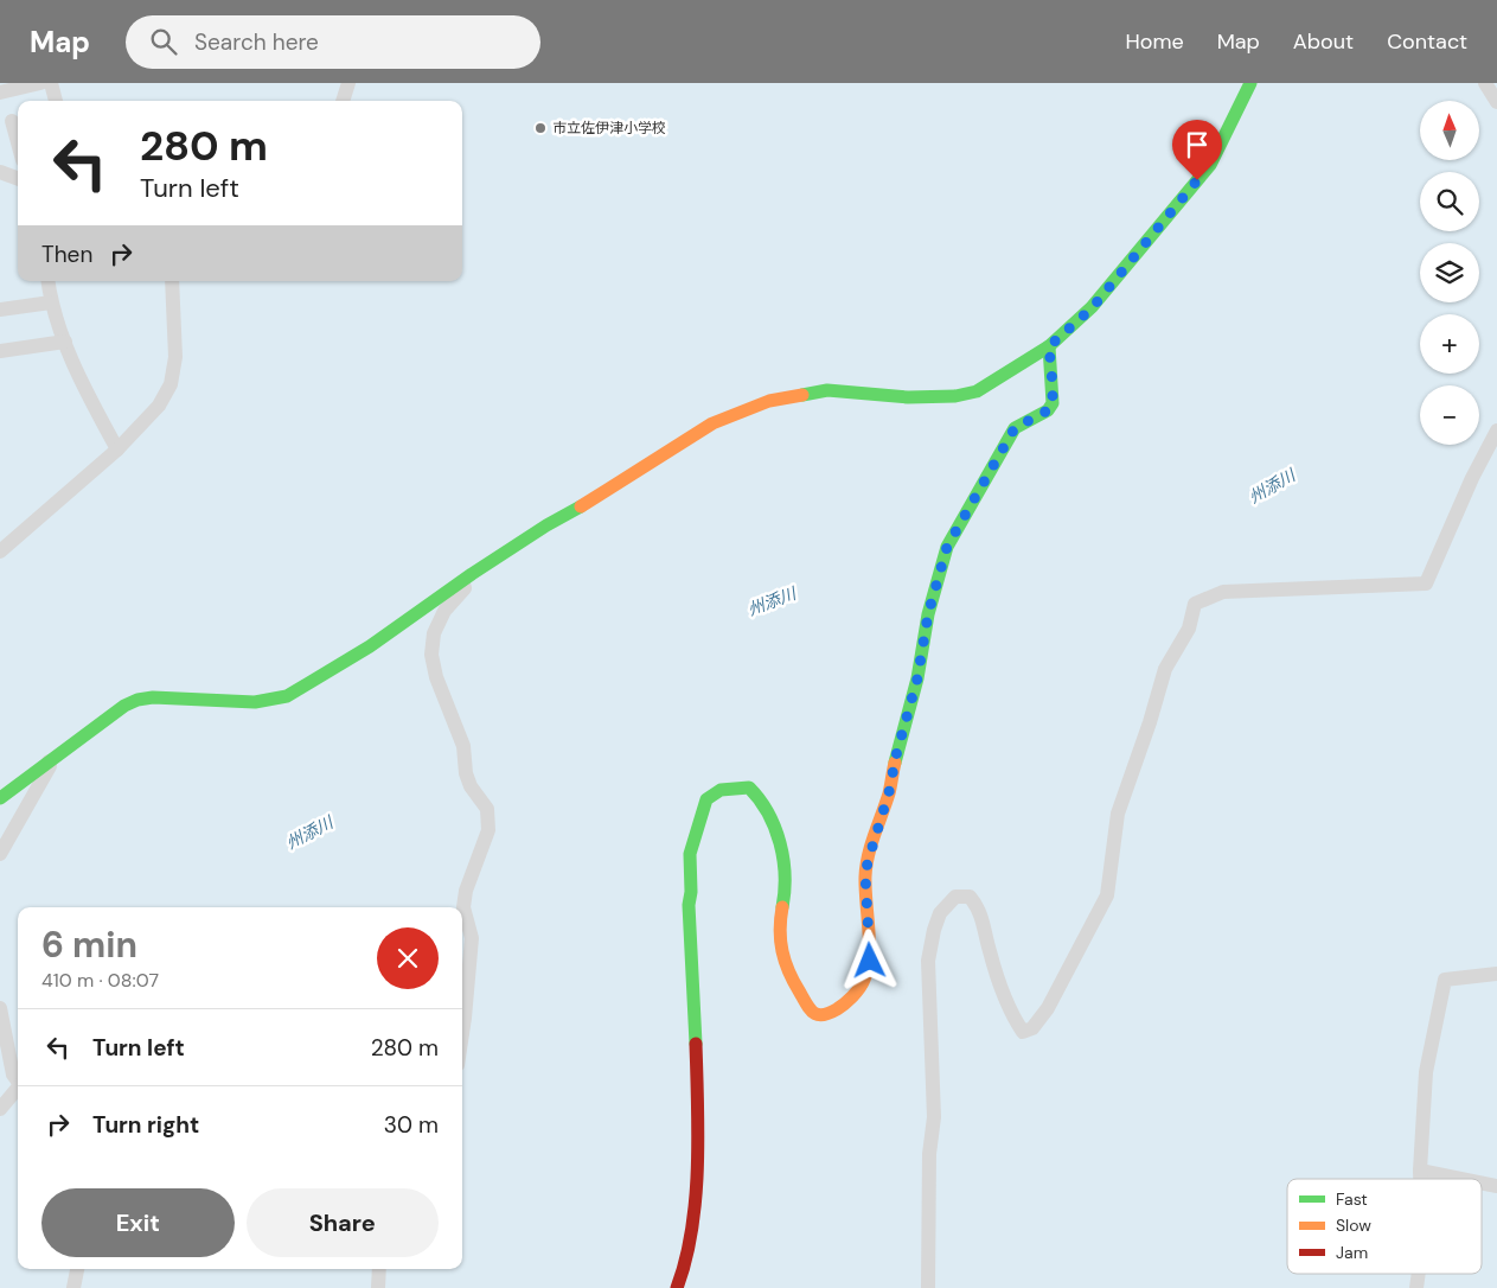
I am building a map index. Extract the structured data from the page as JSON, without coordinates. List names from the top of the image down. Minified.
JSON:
{"water":["州添川"],"places":["市立佐伊津小学校"],"legend":["Fast","Slow","Jam"],"north":"top","page":{"header":"Map","search":"Search here","nav":["Home","Map","About","Contact"],"map_buttons":["+","−"],"turn":["280 m","Turn left"],"then":"Then","heading":["6 min","410 m · 08:07"],"list":[{"name":"Turn left","value":"280 m"},{"name":"Turn right","value":"30 m"}],"buttons":["Exit","Share"]}}
